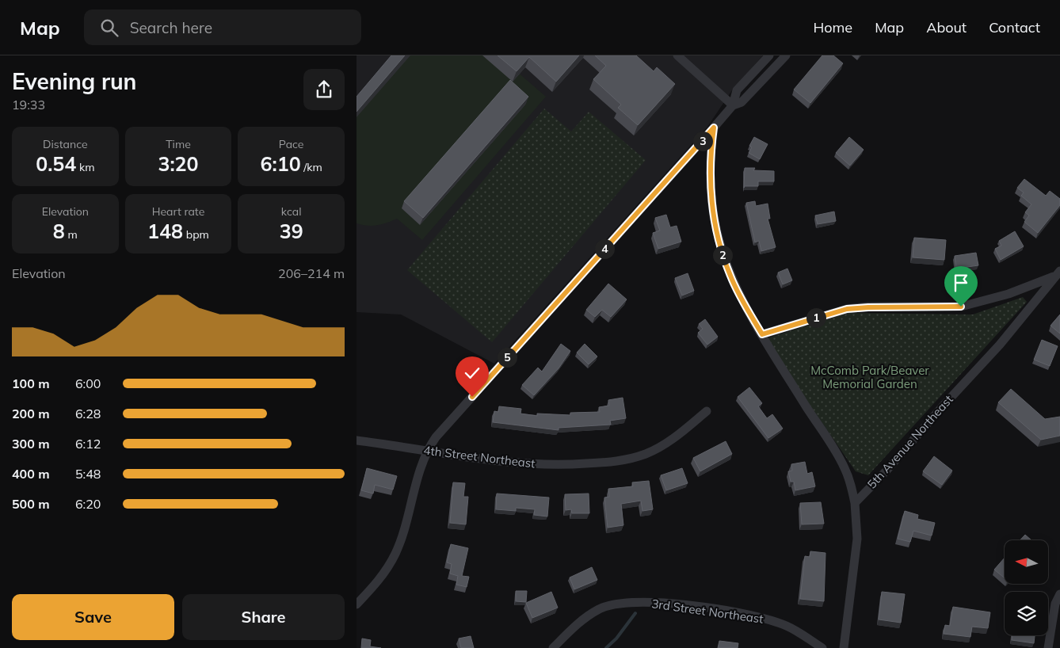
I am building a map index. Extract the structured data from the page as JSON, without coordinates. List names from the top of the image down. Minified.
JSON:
{"streets":{"street":["5th Avenue Northeast","4th Street Northeast","3rd Street Northeast"]},"parks":["McComb Park/Beaver Memorial Garden"],"north":"left","page":{"header":"Map","search":"Search here","nav":["Home","Map","About","Contact"],"heading":["Evening run","19:33"],"stats":[["Distance","0.54 km"],["Time","3:20"],["Pace","6:10 /km"],["Elevation","8 m"],["Heart rate","148 bpm"],["kcal","39"]],"pins":["3","4","2","1","5"],"chart":["Elevation","206–214 m"],"list":[{"name":"100 m","note":"6:00"},{"name":"200 m","note":"6:28"},{"name":"300 m","note":"6:12"},{"name":"400 m","note":"5:48"},{"name":"500 m","note":"6:20"}],"buttons":["Save","Share"]}}
